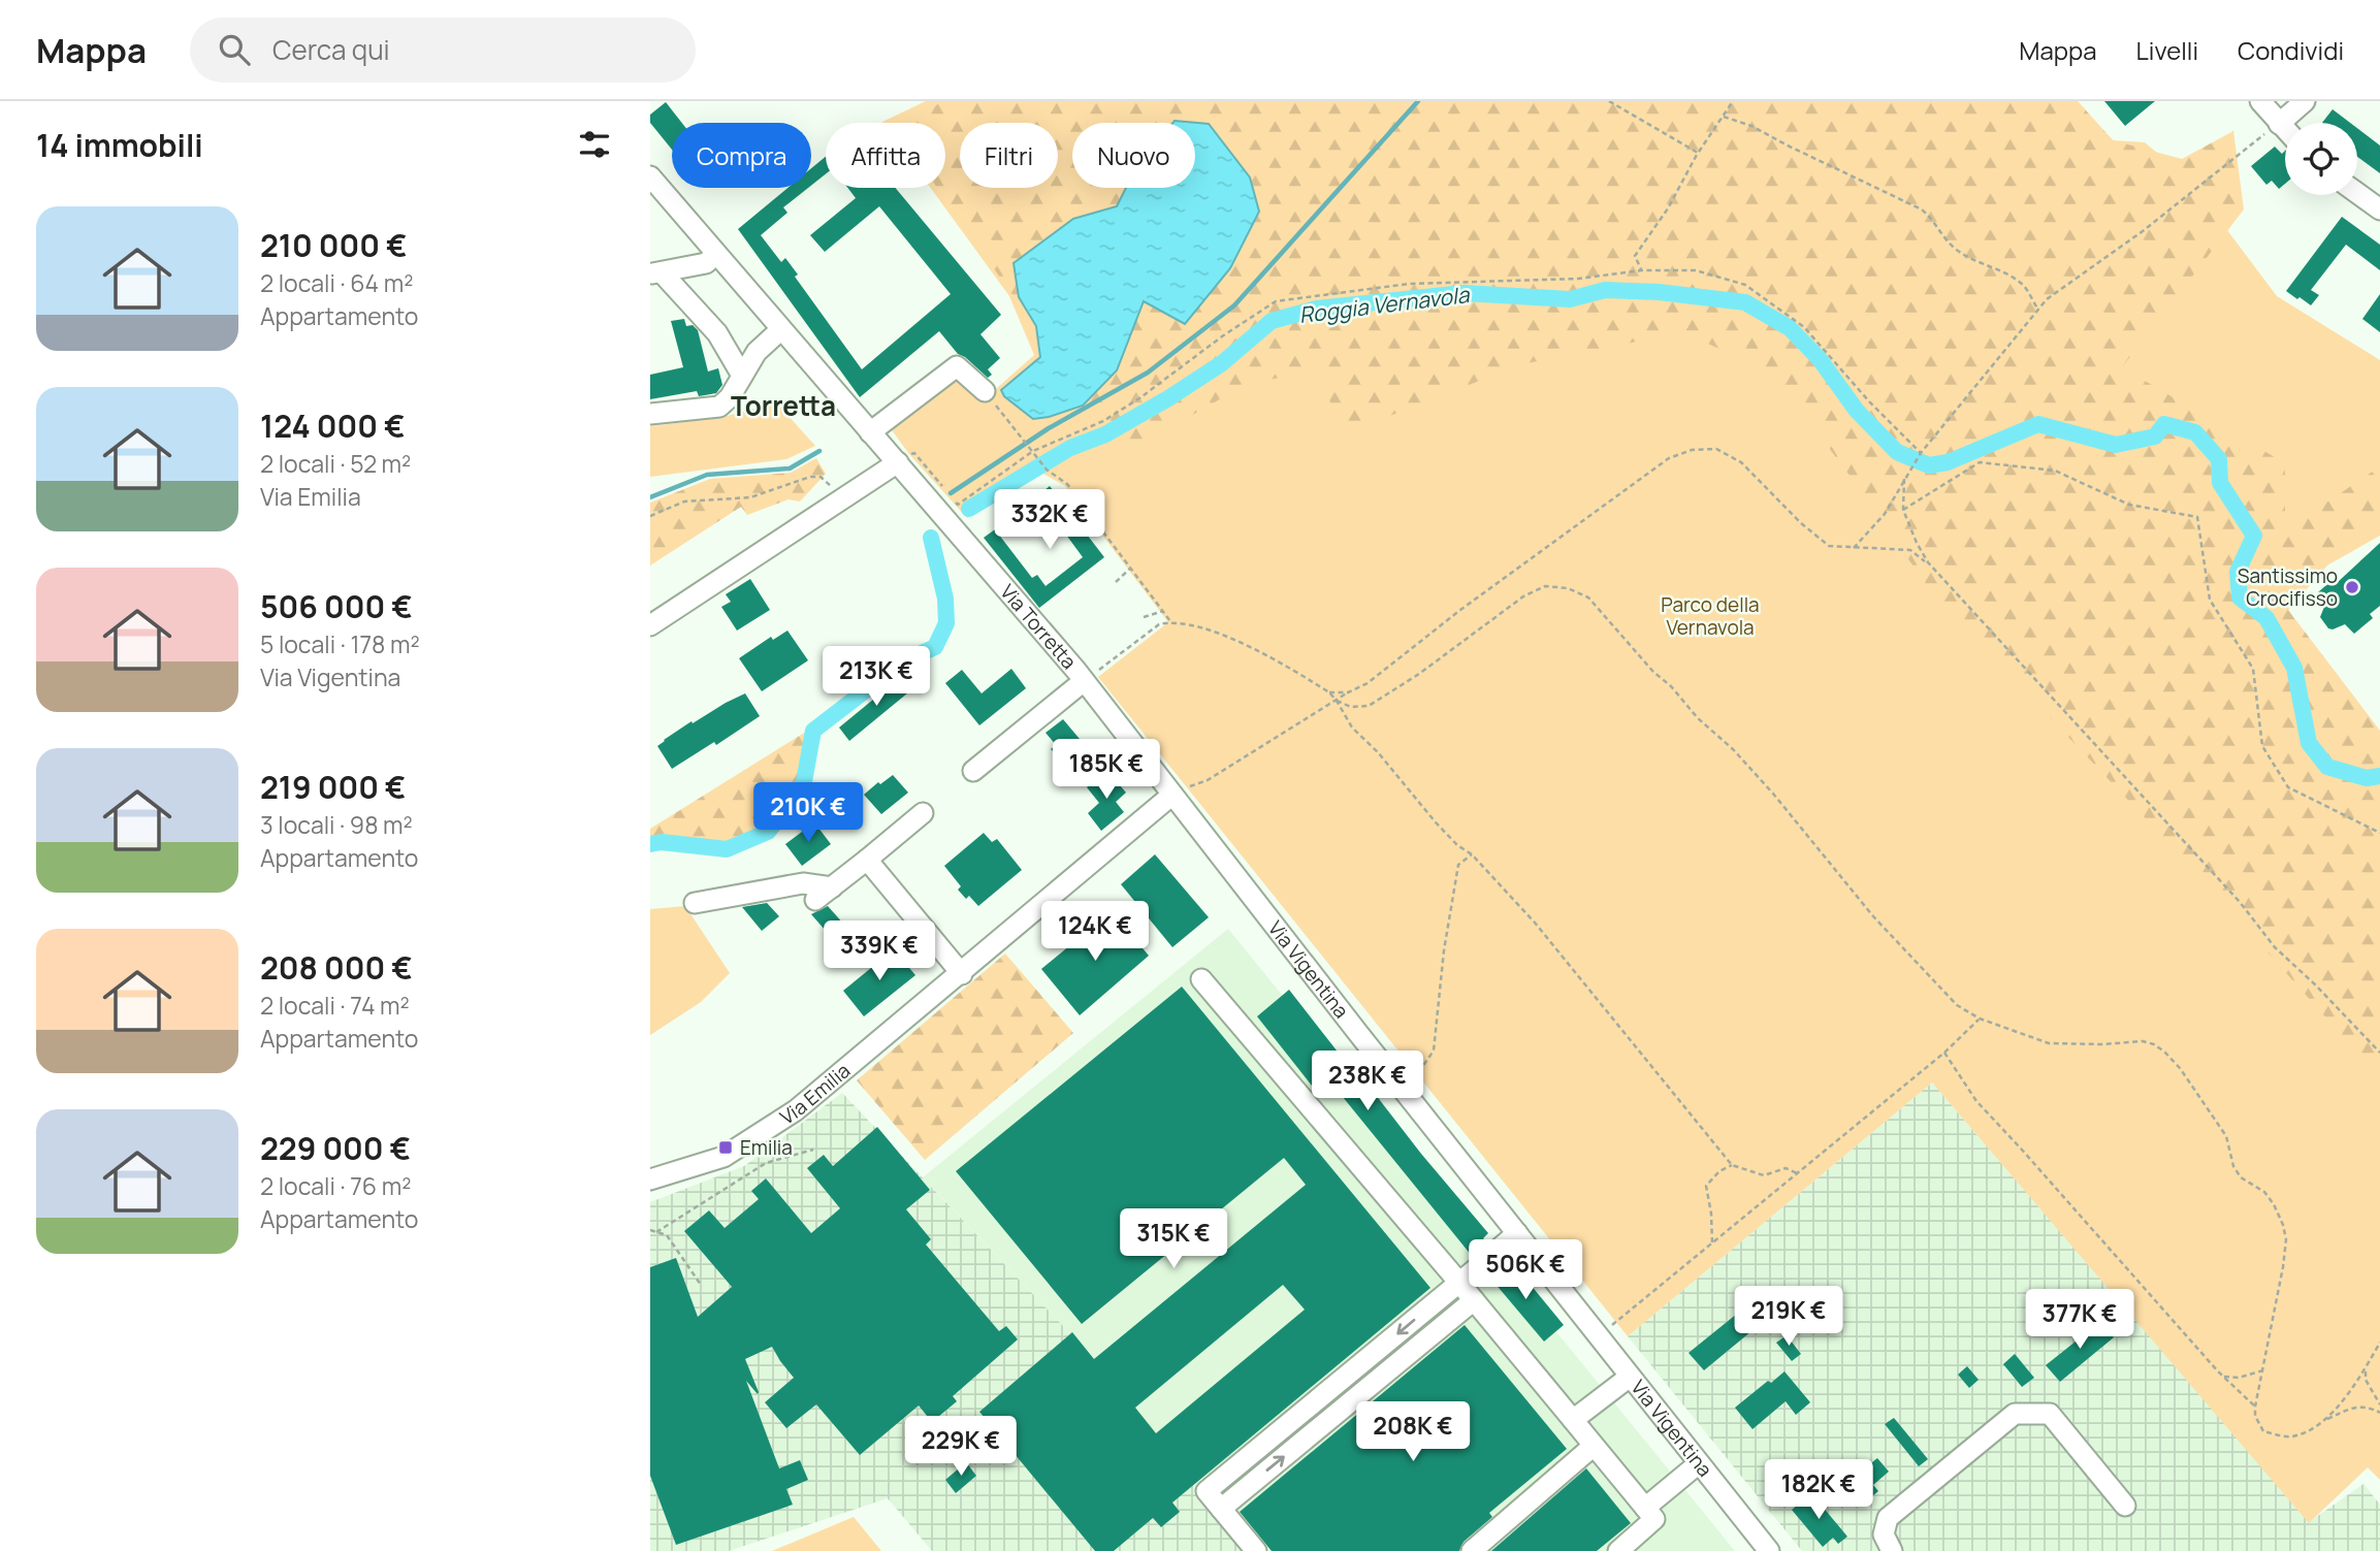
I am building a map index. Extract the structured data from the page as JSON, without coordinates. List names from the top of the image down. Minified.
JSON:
{"streets":{"street":["Via Torretta","Via Vigentina","Via Emilia"]},"crossings":[["Via Torretta","Via Vigentina"],["Via Torretta","Via Emilia"],["Via Vigentina","Via Emilia"]],"districts":["Torretta"],"water":["Roggia Vernavola"],"parks":["Parco della Vernavola"],"places":{"other":["Santissimo Crocifisso"],"transit":["Emilia"]},"page":{"header":"Mappa","search":"Cerca qui","nav":["Mappa","Livelli","Condividi"],"heading":"14 immobili","chip":["Compra","Affitta","Filtri","Nuovo"],"list":[{"name":"210 000 €","note":"2 locali · 64 m² · Appartamento"},{"name":"124 000 €","note":"2 locali · 52 m² · Via Emilia"},{"name":"506 000 €","note":"5 locali · 178 m² · Via Vigentina"},{"name":"219 000 €","note":"3 locali · 98 m² · Appartamento"},{"name":"208 000 €","note":"2 locali · 74 m² · Appartamento"},{"name":"229 000 €","note":"2 locali · 76 m² · Appartamento"}],"price":["332K €","213K €","185K €","210K €","124K €","339K €","238K €","315K €","506K €","219K €","377K €","208K €","229K €","182K €"]}}
